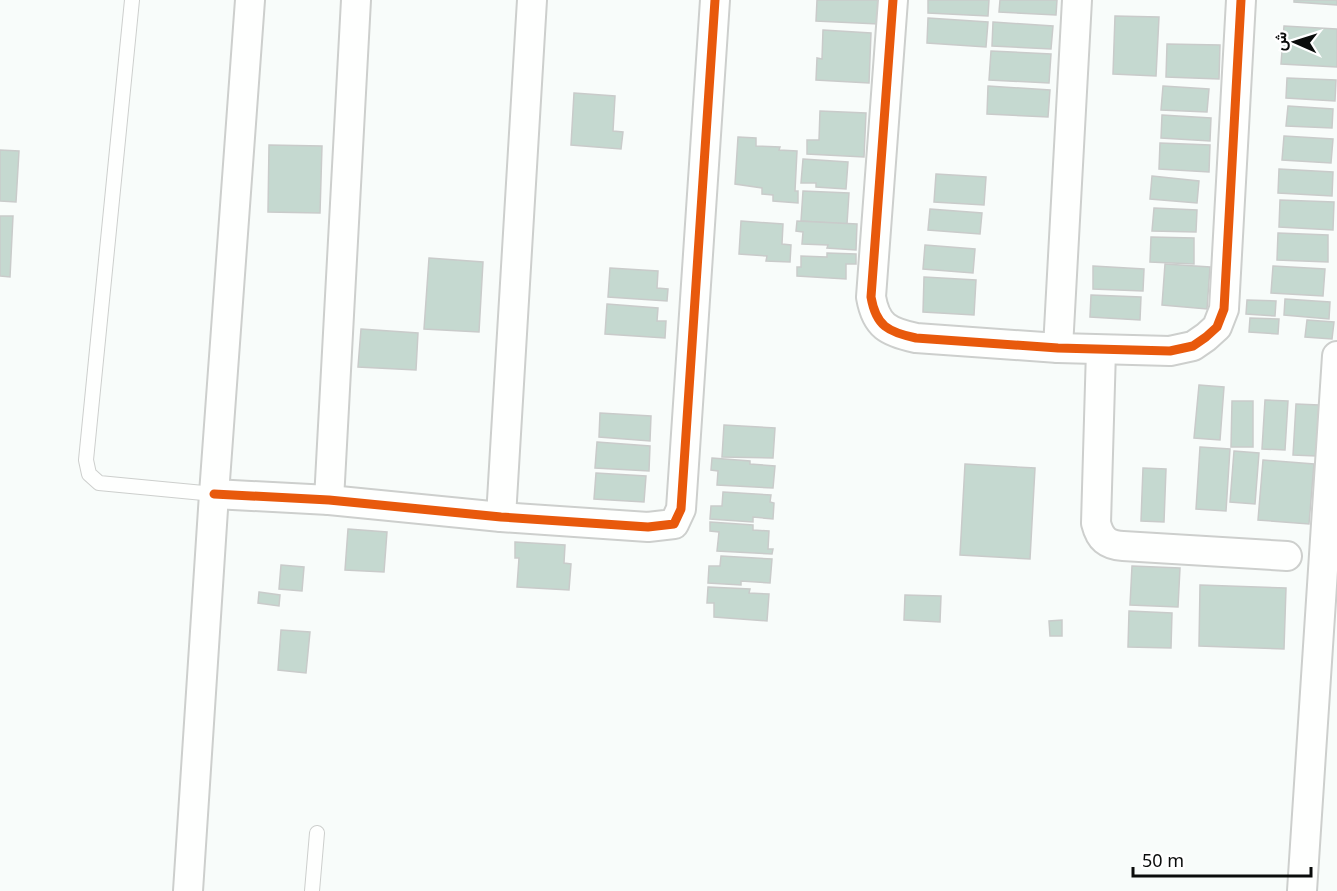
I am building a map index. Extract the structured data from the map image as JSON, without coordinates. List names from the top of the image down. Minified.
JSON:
{"scale_bar":"50 m","north":"left"}
